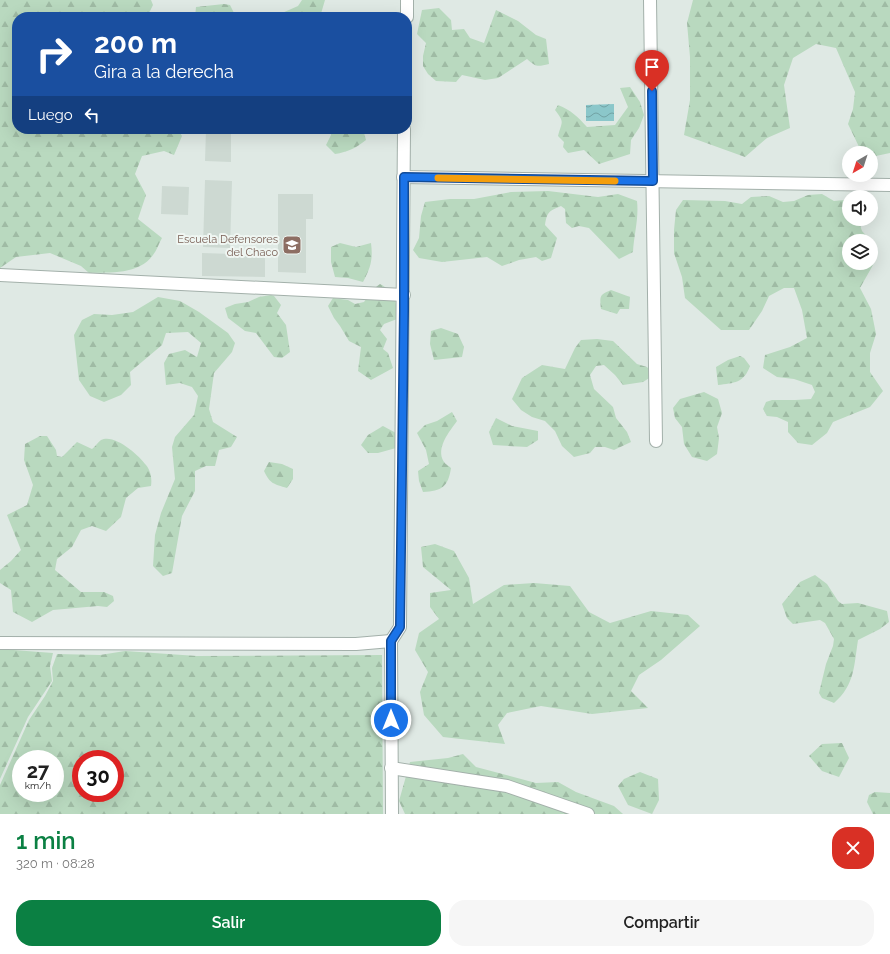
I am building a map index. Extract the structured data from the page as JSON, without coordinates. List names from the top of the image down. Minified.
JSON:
{"places":{"school or university":["Escuela Defensores del Chaco"]},"north":"bottom left","page":{"turn":["200 m","Gira a la derecha"],"then":"Luego","speed":"27 km/h","limit":"30","heading":["1 min","320 m · 08:28"],"buttons":["Salir","Compartir"]}}
